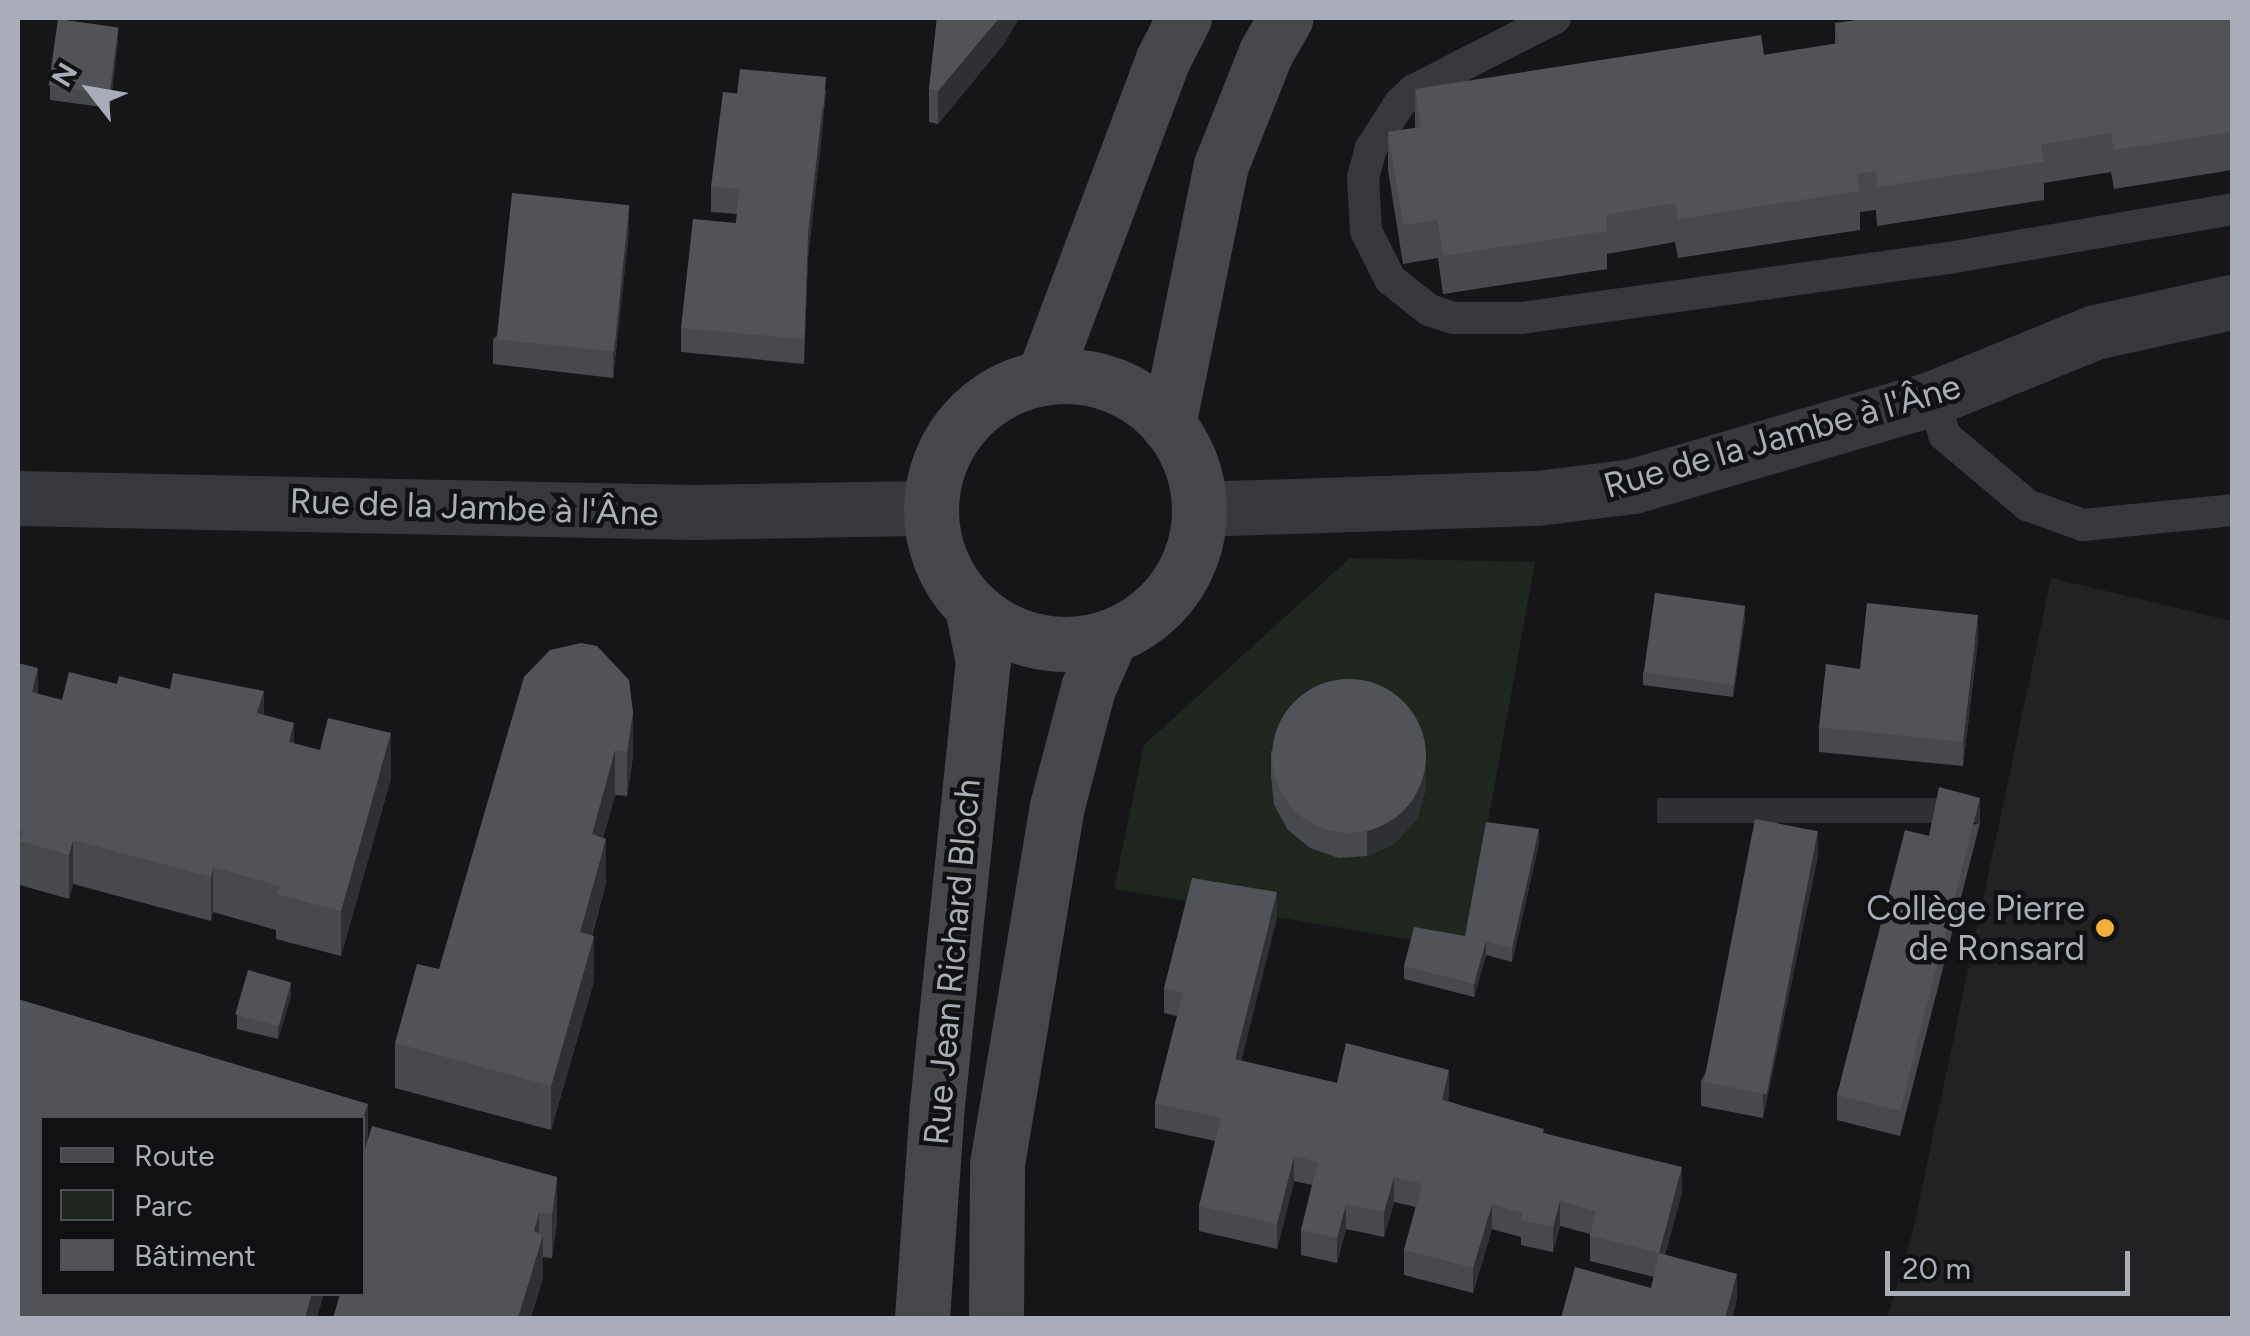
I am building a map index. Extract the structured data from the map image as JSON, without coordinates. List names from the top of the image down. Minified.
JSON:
{"streets":{"street":["Rue de la Jambe à l'Âne","Rue Jean Richard Bloch"]},"crossings":[["Rue de la Jambe à l'Âne","Rue Jean Richard Bloch"]],"places":["Collège Pierre de Ronsard"],"legend":["Route","Parc","Bâtiment"],"scale_bar":"20 m","north":"top left"}
